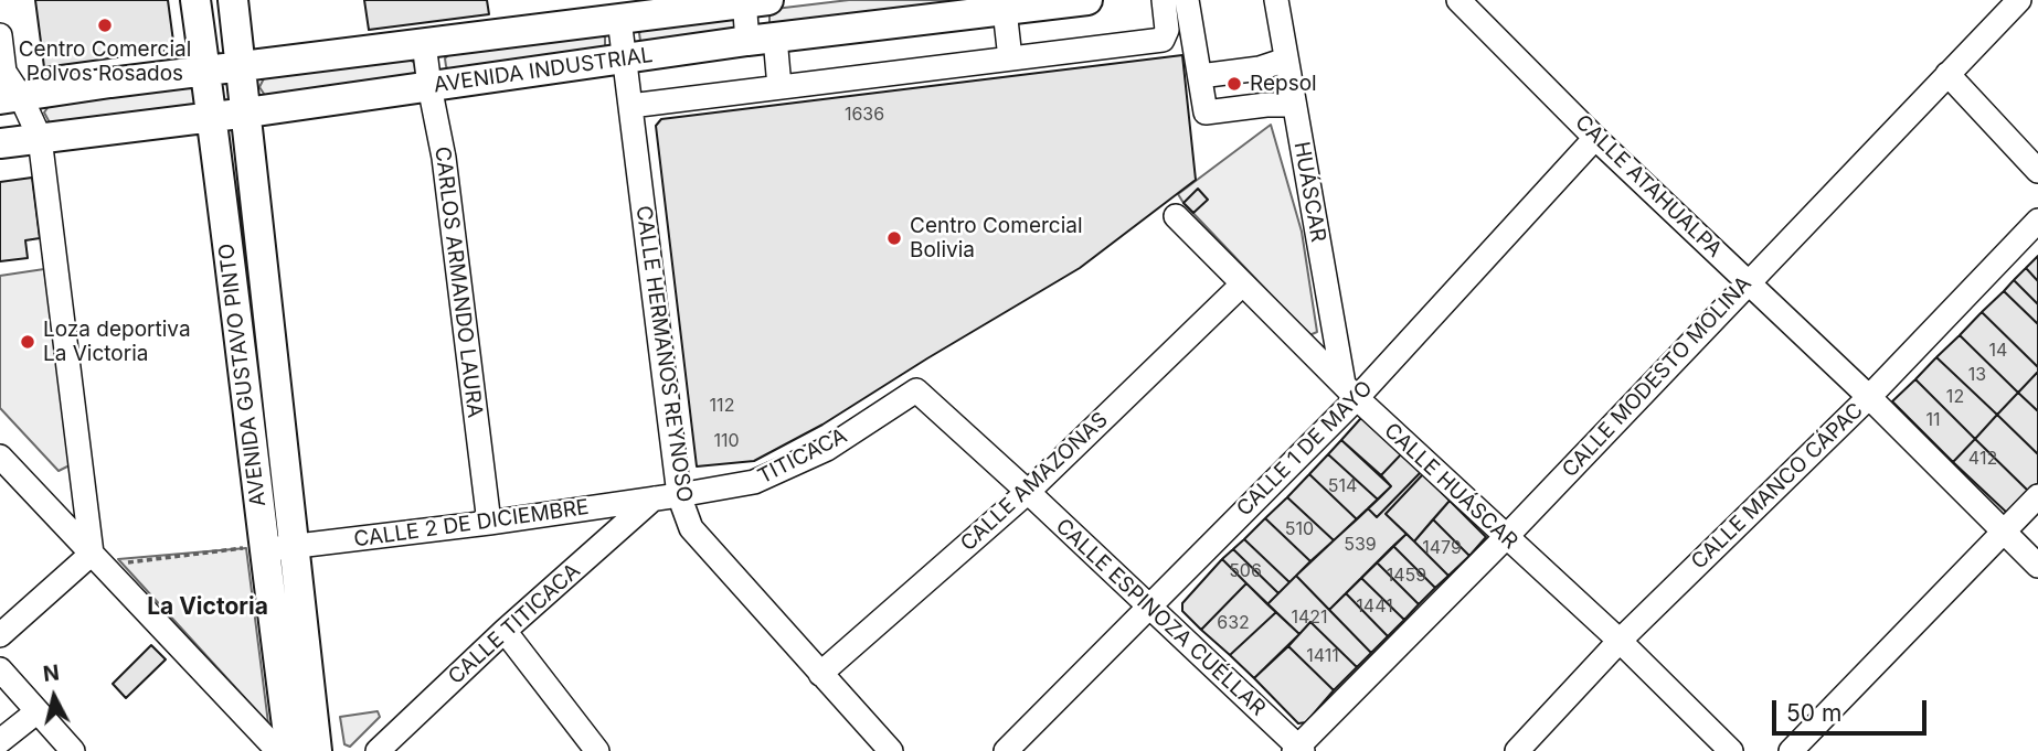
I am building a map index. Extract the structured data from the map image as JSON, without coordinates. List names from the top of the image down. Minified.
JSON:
{"streets":{"main road":["AVENIDA INDUSTRIAL","AVENIDA GUSTAVO PINTO"],"street":["CALLE ATAHUALPA","HUÁSCAR","CARLOS ARMANDO LAURA","CALLE HERMANOS REYNOSO","CALLE MODESTO MOLINA","CALLE 1 DE MAYO","TITICACA","CALLE AMAZONAS","CALLE HUÁSCAR","CALLE MANCO CÁPAC","CALLE 2 DE DICIEMBRE","CALLE ESPINOZA CUÉLLAR","CALLE TITICACA"]},"crossings":[["AVENIDA INDUSTRIAL","CARLOS ARMANDO LAURA"],["AVENIDA INDUSTRIAL","CALLE HERMANOS REYNOSO"],["AVENIDA INDUSTRIAL","AVENIDA GUSTAVO PINTO"],["CALLE ATAHUALPA","CALLE MODESTO MOLINA"],["CALLE ATAHUALPA","CALLE 1 DE MAYO"],["CALLE ATAHUALPA","CALLE MANCO CÁPAC"],["HUÁSCAR","CALLE 1 DE MAYO"],["HUÁSCAR","CALLE HUÁSCAR"],["CARLOS ARMANDO LAURA","CALLE 2 DE DICIEMBRE"],["CALLE HERMANOS REYNOSO","TITICACA"],["CALLE HERMANOS REYNOSO","CALLE AMAZONAS"],["CALLE HERMANOS REYNOSO","CALLE 2 DE DICIEMBRE"],["AVENIDA GUSTAVO PINTO","CALLE 2 DE DICIEMBRE"],["CALLE MODESTO MOLINA","CALLE HUÁSCAR"],["CALLE MODESTO MOLINA","CALLE ESPINOZA CUÉLLAR"],["CALLE 1 DE MAYO","CALLE HUÁSCAR"],["CALLE 1 DE MAYO","CALLE ESPINOZA CUÉLLAR"],["TITICACA","CALLE 2 DE DICIEMBRE"],["TITICACA","CALLE ESPINOZA CUÉLLAR"],["CALLE AMAZONAS","CALLE HUÁSCAR"],["CALLE AMAZONAS","CALLE ESPINOZA CUÉLLAR"],["CALLE HUÁSCAR","CALLE MANCO CÁPAC"],["CALLE 2 DE DICIEMBRE","CALLE TITICACA"]],"districts":["La Victoria"],"places":["Centro Comercial Polvos Rosados","Repsol","Centro Comercial Bolivia","Loza deportiva La Victoria"],"house_numbers":["1636","14","13","12","112","11","110","412","514","510","539","1479","506","1459","1441","1421","632","1411"],"scale_bar":"50 m","north":"top"}
